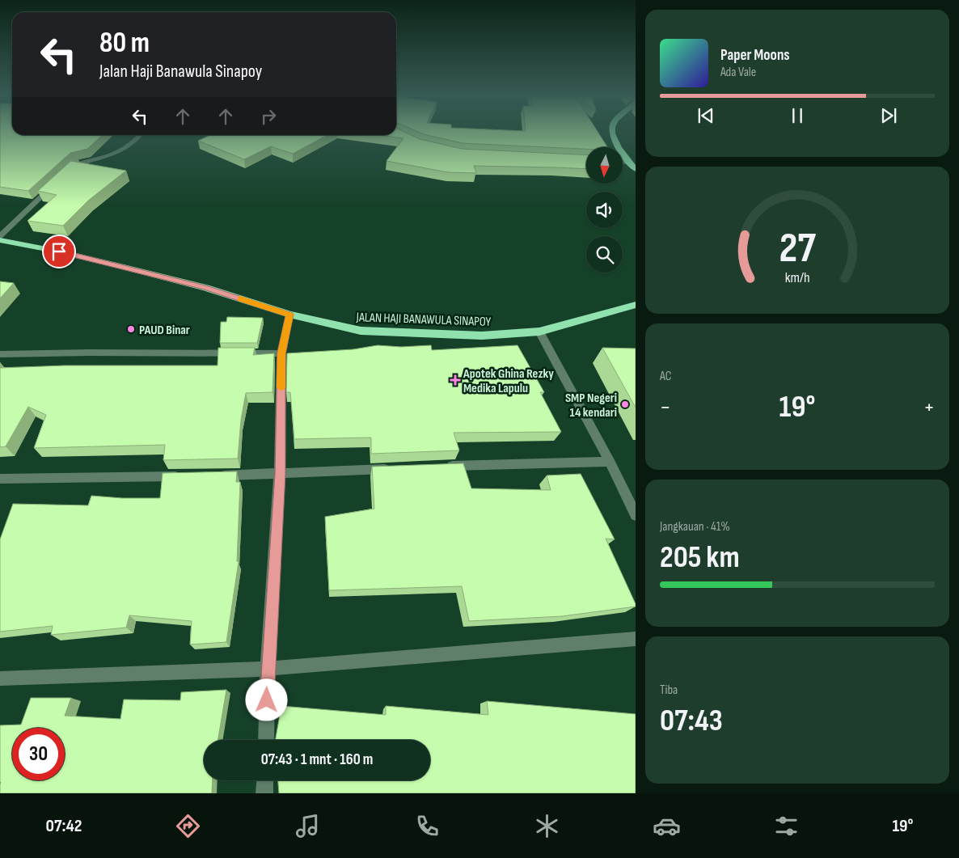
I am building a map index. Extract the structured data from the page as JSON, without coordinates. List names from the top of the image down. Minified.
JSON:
{"streets":{"highway":["JALAN HAJI BANAWULA SINAPOY"]},"places":{"other":["PAUD Binar","SMP Negeri 14 kendari"],"health":["Apotek Ghina Rezky Medika Lapulu"]},"north":"bottom","page":{"turn":["80 m","Jalan Haji Banawula Sinapoy"],"song":["Paper Moons","Ada Vale"],"tile":["AC",["Jangkauan · 41%","205 km"],["Tiba","07:43"]],"heat":["−","19°","+"],"limit":"30","trip":"07:43 · 1 mnt · 160 m","tabs":["07:42","19°"],"gauge":["27","km/h"]}}
